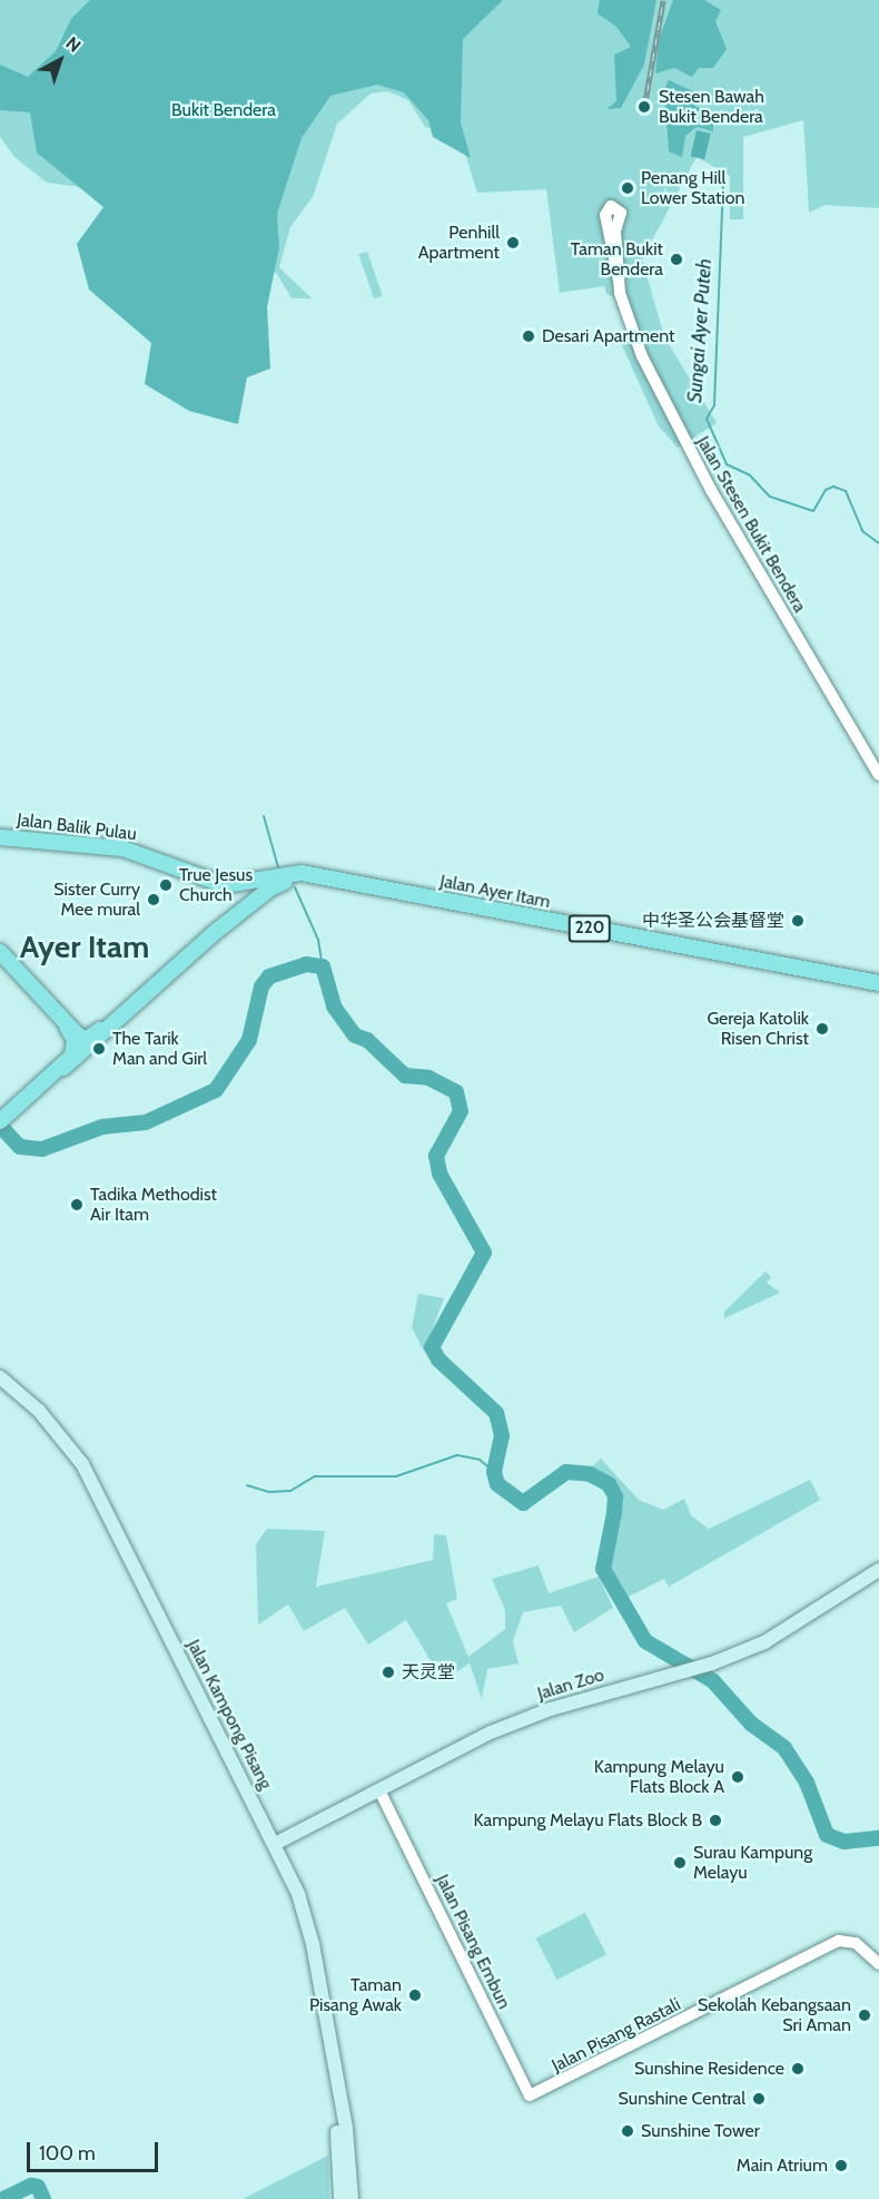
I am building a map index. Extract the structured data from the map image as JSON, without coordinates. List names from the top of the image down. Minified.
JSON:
{"streets":{"main road":["Jalan Balik Pulau","Jalan Ayer Itam","220","Jalan Zoo","Jalan Kampong Pisang"],"street":["Jalan Stesen Bukit Bendera","Jalan Pisang Embun","Jalan Pisang Rastali"]},"crossings":[["Jalan Balik Pulau","Jalan Ayer Itam"],["Jalan Zoo","Jalan Kampong Pisang"],["Jalan Zoo","Jalan Pisang Embun"],["Jalan Pisang Embun","Jalan Pisang Rastali"]],"districts":["Ayer Itam"],"water":["Sungai Ayer Puteh"],"parks":["Bukit Bendera"],"places":["Stesen Bawah Bukit Bendera","Penang Hill Lower Station","Penhill Apartment","Taman Bukit Bendera","Desari Apartment","True Jesus Church","Sister Curry Mee mural","中华圣公会基督堂","Gereja Katolik Risen Christ","The Tarik Man and Girl","Tadika Methodist Air Itam","天灵堂","Kampung Melayu Flats Block A","Kampung Melayu Flats Block B","Surau Kampung Melayu","Taman Pisang Awak","Sekolah Kebangsaan Sri Aman","Sunshine Residence","Sunshine Central","Sunshine Tower","Main Atrium"],"scale_bar":"100 m","north":"top right"}
